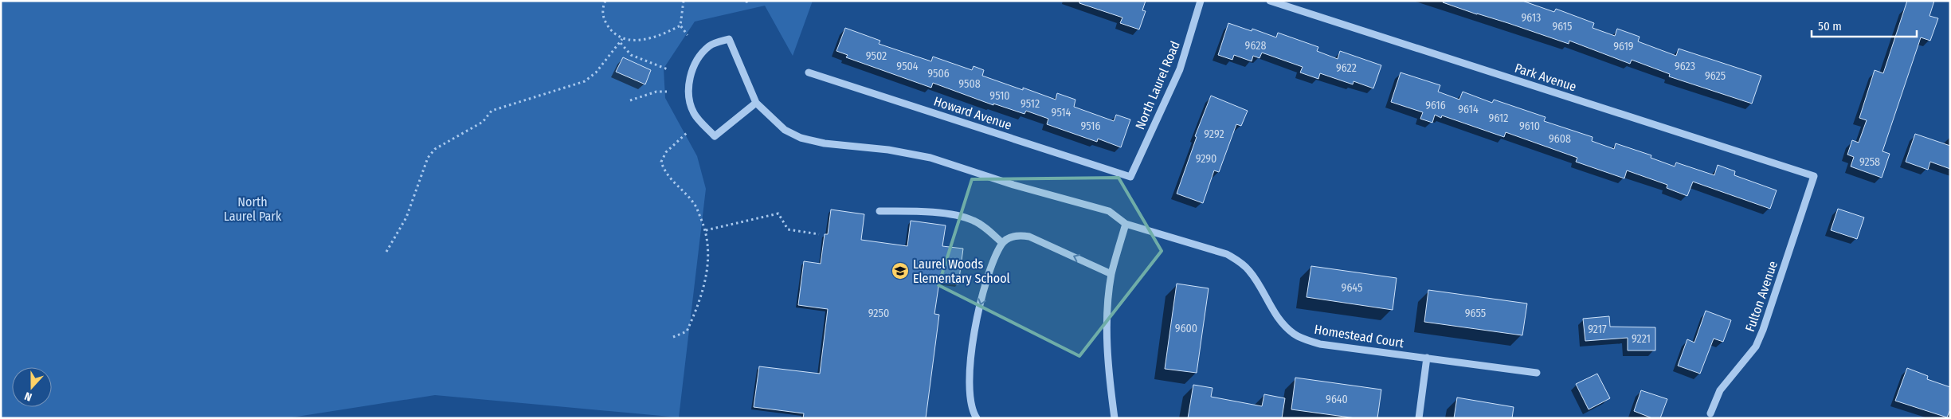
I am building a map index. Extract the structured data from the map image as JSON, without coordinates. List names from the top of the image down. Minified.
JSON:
{"streets":{"street":["Park Avenue","North Laurel Road","Howard Avenue","Fulton Avenue","Homestead Court"]},"crossings":[["Park Avenue","Fulton Avenue"],["North Laurel Road","Howard Avenue"]],"parks":["North Laurel Park"],"places":{"school or university":["Laurel Woods Elementary School"]},"house_numbers":["9613","9615","9628","9619","9502","9504","9623","9622","9506","9625","9508","9510","9512","9616","9614","9514","9612","9516","9610","9292","9608","9290","9258","9645","9250","9655","9600","9217","9221","9640"],"scale_bar":"50 m","north":"bottom"}
